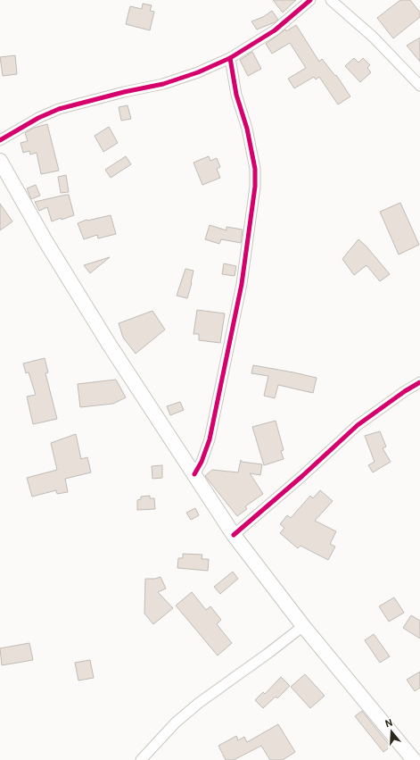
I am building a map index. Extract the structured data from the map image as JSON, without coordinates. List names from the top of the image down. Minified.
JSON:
{"north":"top"}
